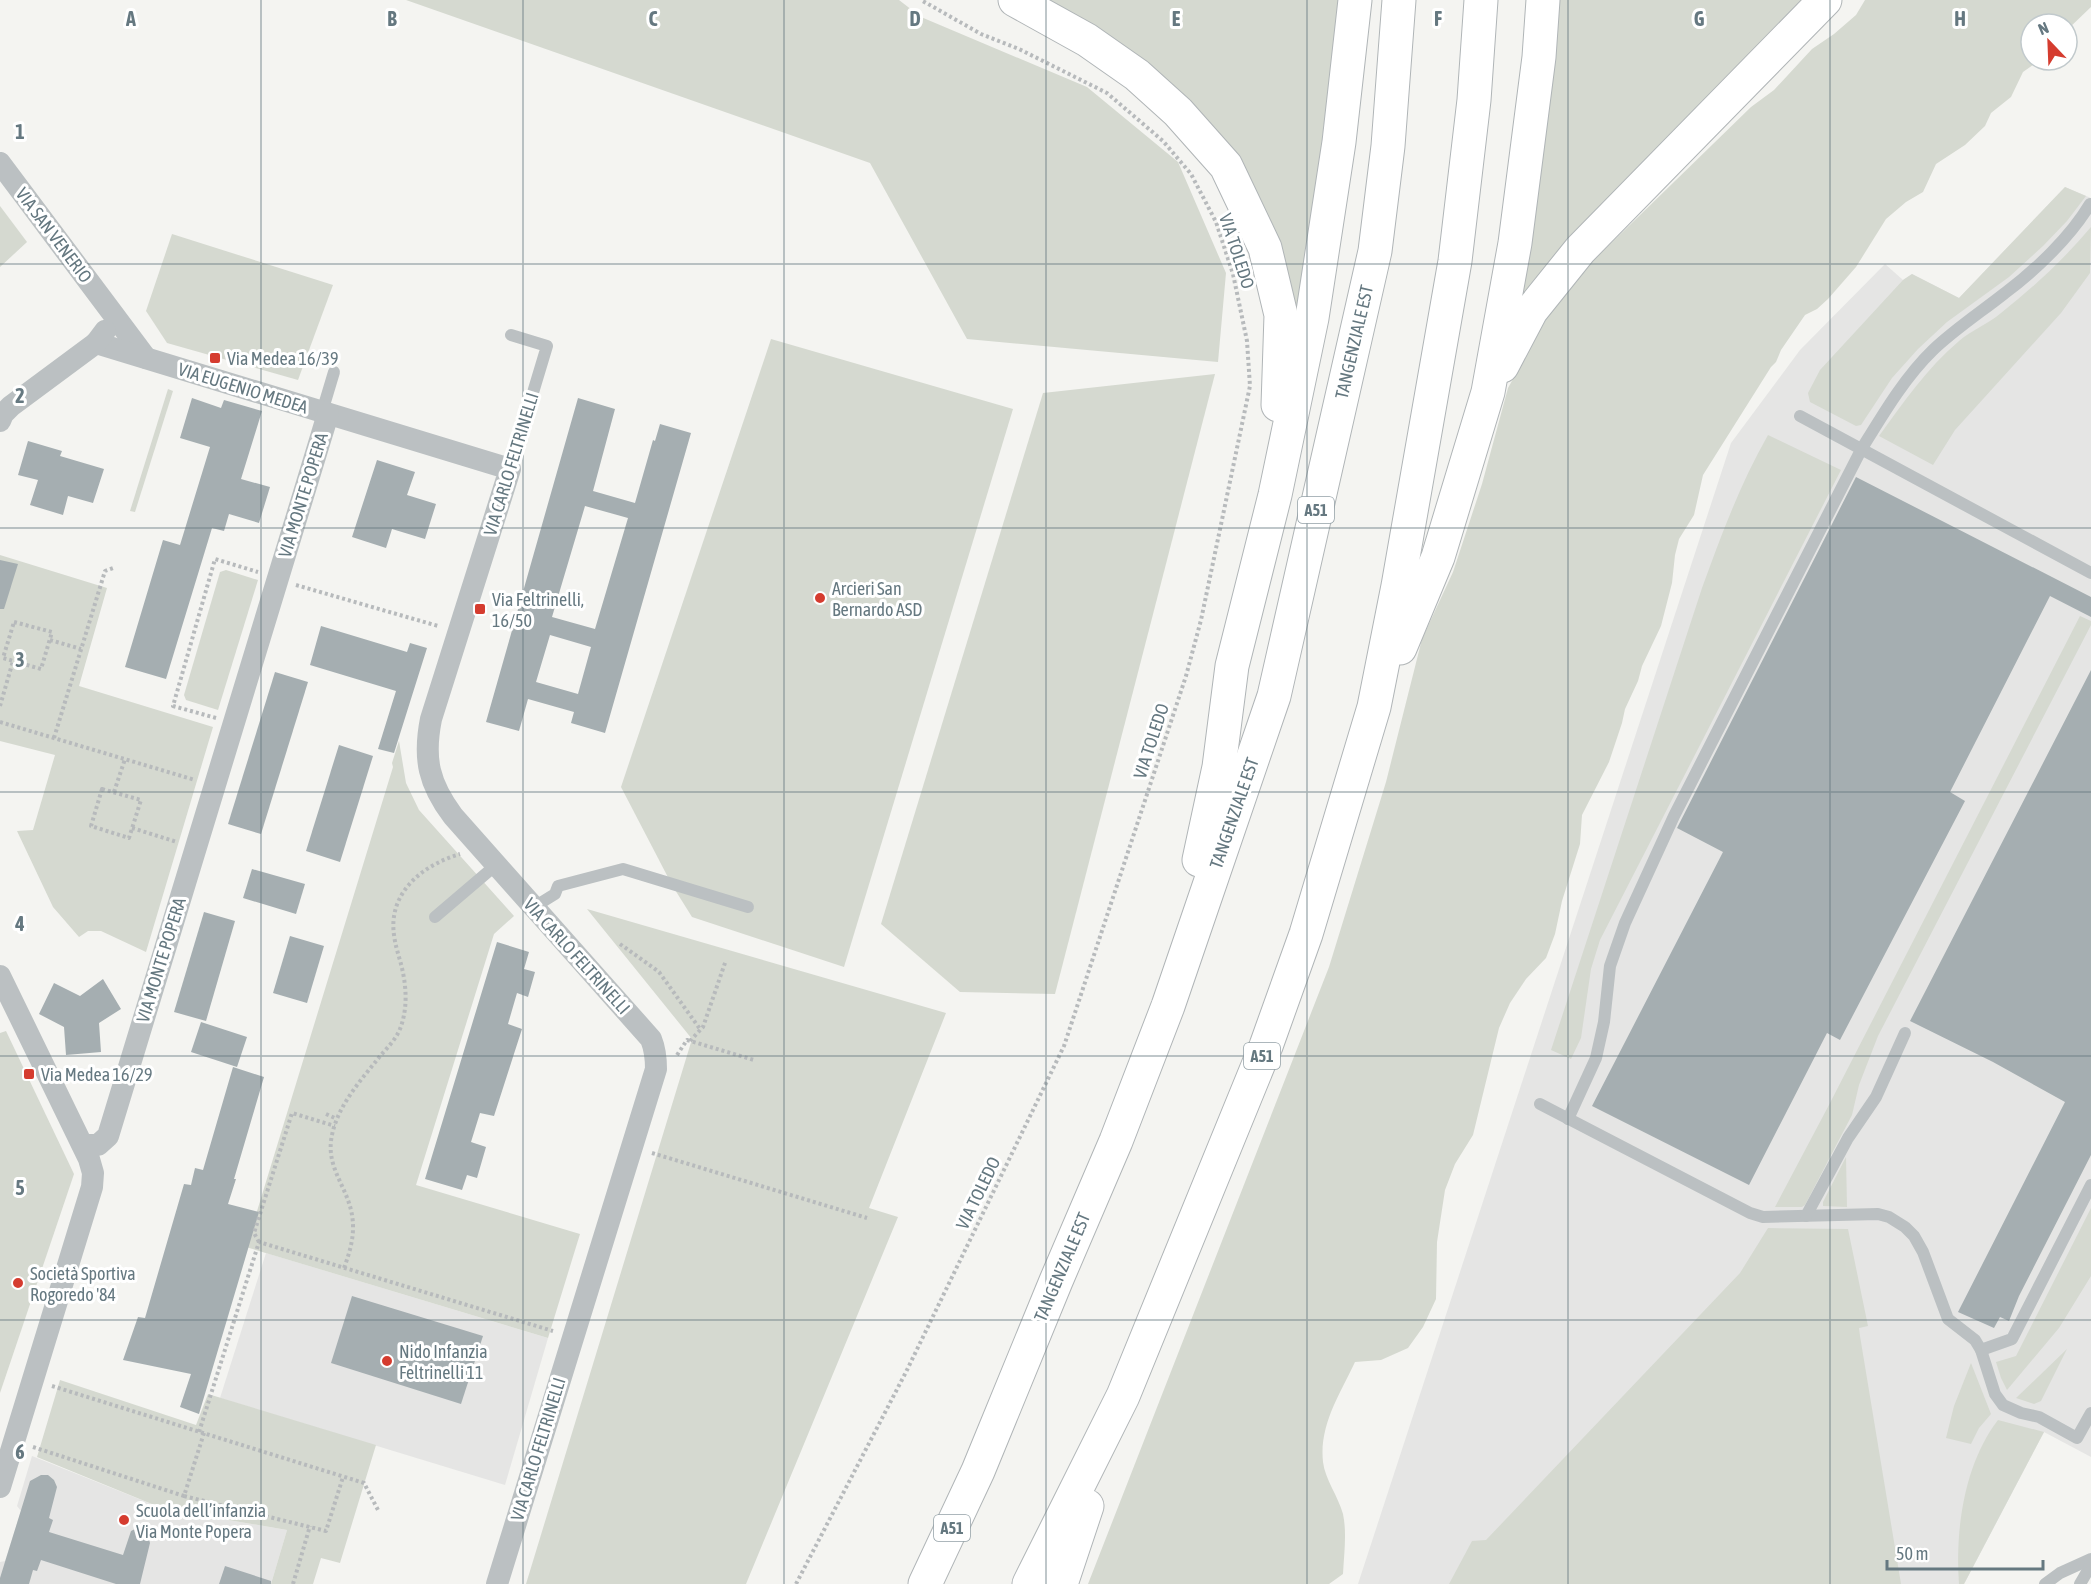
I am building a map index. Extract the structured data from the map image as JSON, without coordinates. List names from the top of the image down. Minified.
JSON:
{"streets":{"highway":["TANGENZIALE EST","A51"],"street":["VIA SAN VENERIO","VIA EUGENIO MEDEA","VIA CARLO FELTRINELLI","VIA MONTE POPERA"],"path":["VIA TOLEDO"]},"crossings":[["VIA SAN VENERIO","VIA EUGENIO MEDEA"],["VIA EUGENIO MEDEA","VIA CARLO FELTRINELLI"],["VIA EUGENIO MEDEA","VIA MONTE POPERA"]],"places":{"transit":["Via Medea 16/39","Via Feltrinelli, 16/50","Via Medea 16/29"],"other":["Arcieri San Bernardo ASD","Società Sportiva Rogoredo '84","Nido Infanzia Feltrinelli 11","Scuola dell’infanzia Via Monte Popera"]},"scale_bar":"50 m","north":"top left","grid":{"columns":["A","B","C","D","E","F","G","H"],"rows":["1","2","3","4","5","6"]}}
